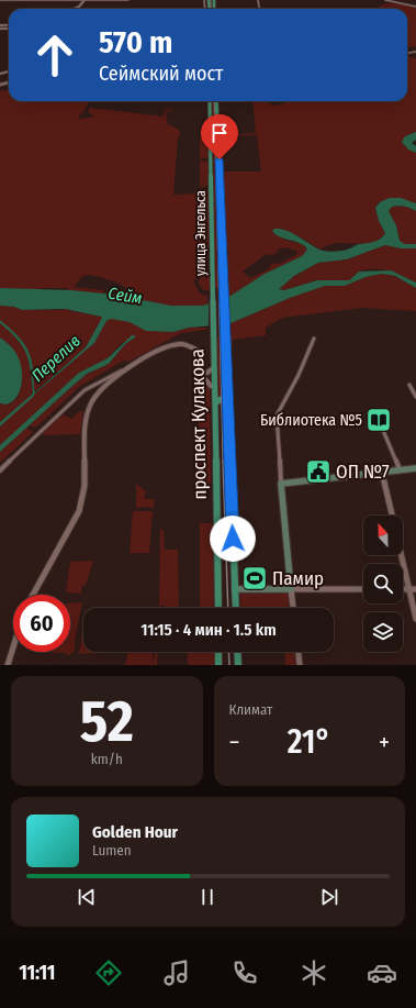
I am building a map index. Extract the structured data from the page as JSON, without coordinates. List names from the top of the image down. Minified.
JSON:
{"streets":{"main road":["улица Энгельса","проспект Кулакова"]},"crossings":[["улица Энгельса","проспект Кулакова"]],"water":["Сейм","Перелив"],"places":{"library":["Библиотека №5"],"public building":["ОП №7"],"sports":["Памир"]},"north":"top","page":{"turn":["570 m","Сеймский мост"],"limit":"60","trip":"11:15 · 4 мин · 1.5 km","tile":[["52","km/h"],"Климат"],"heat":["−","21°","+"],"song":["Golden Hour","Lumen"],"tabs":"11:11"}}
